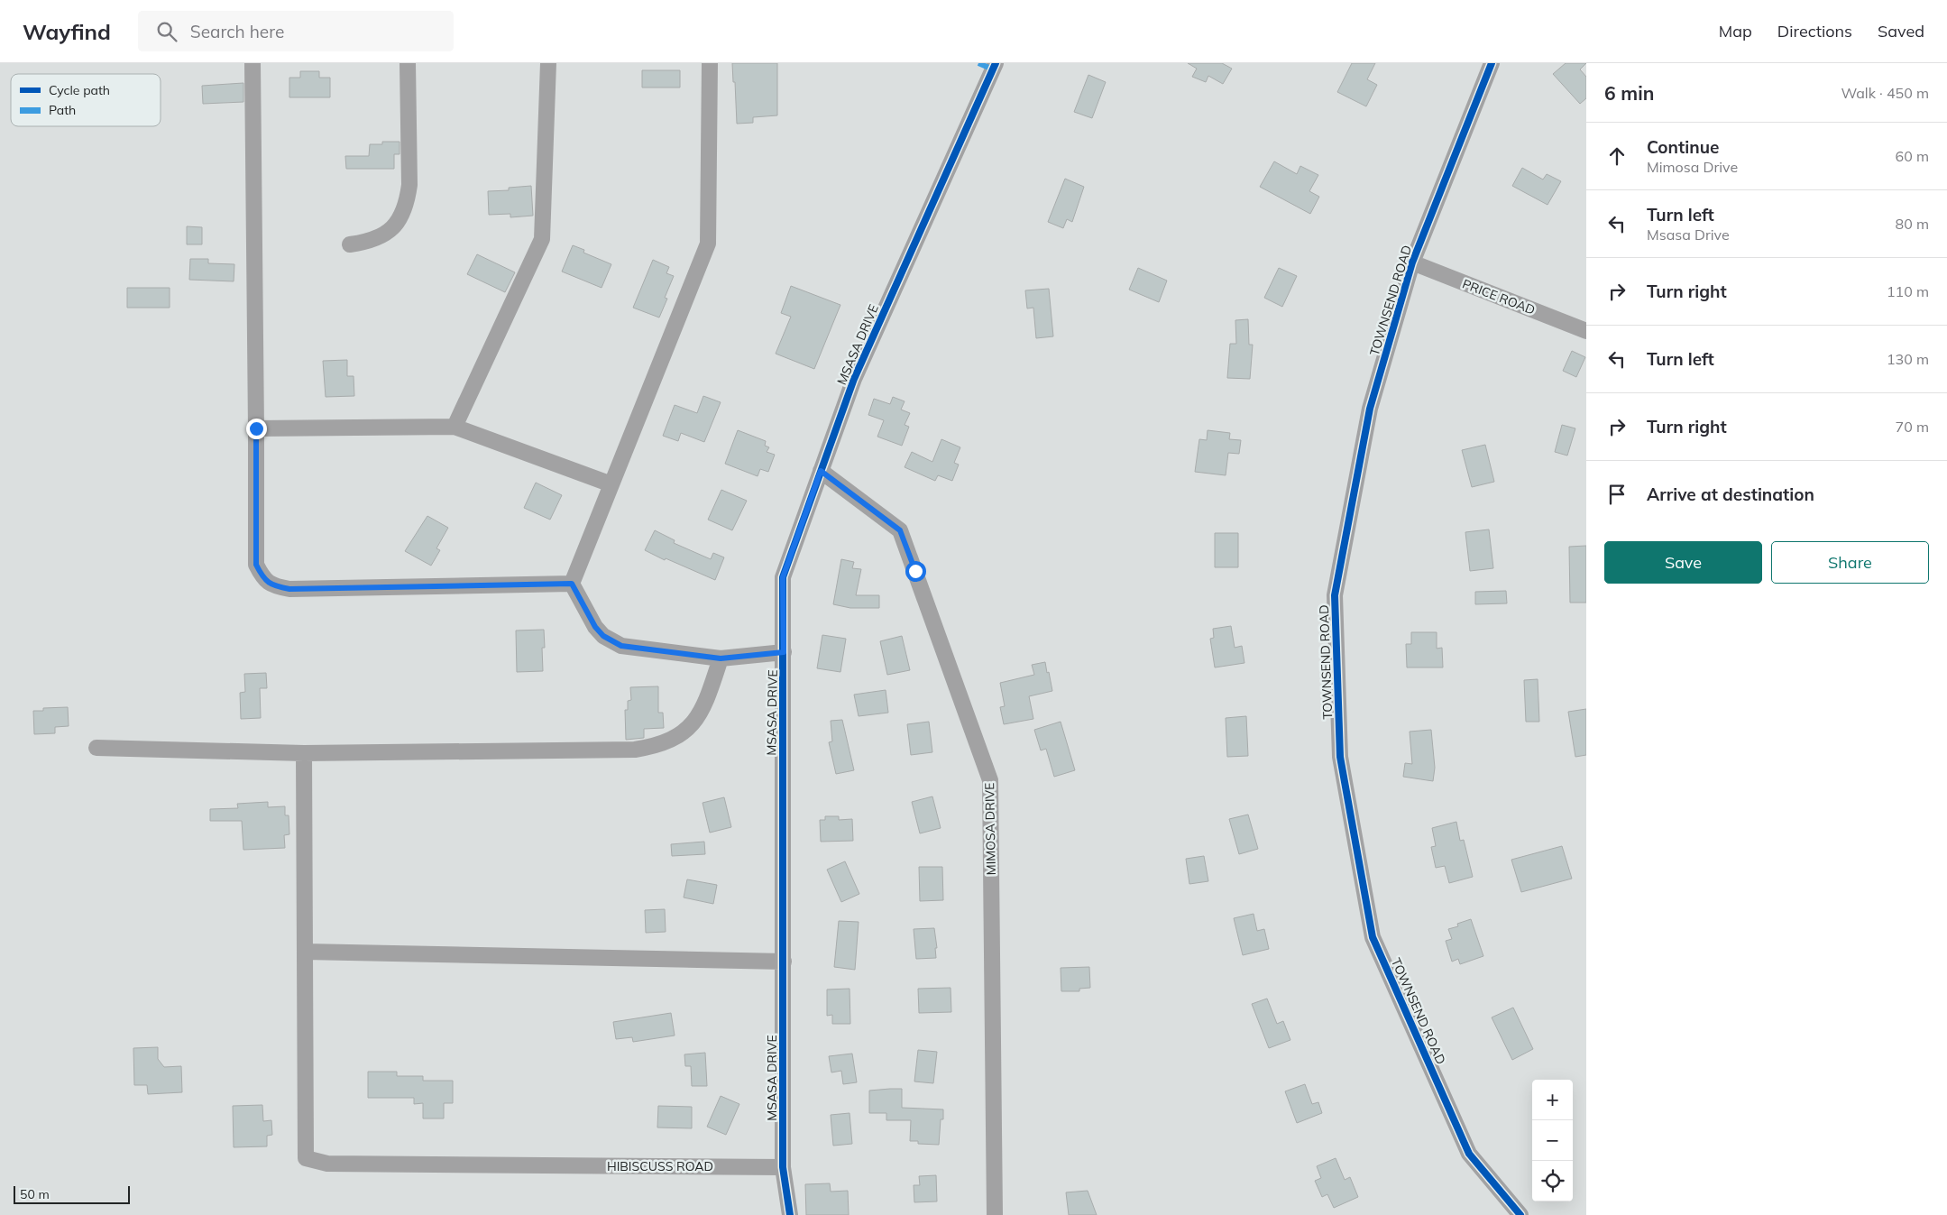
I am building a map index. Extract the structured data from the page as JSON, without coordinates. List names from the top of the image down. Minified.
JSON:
{"streets":{"street":["PRICE ROAD","TOWNSEND ROAD","MSASA DRIVE","MIMOSA DRIVE","HIBISCUSS ROAD"]},"crossings":[["PRICE ROAD","TOWNSEND ROAD"],["MSASA DRIVE","MIMOSA DRIVE"],["MSASA DRIVE","HIBISCUSS ROAD"]],"legend":["Cycle path","Path"],"scale_bar":"50 m","page":{"header":"Wayfind","search":"Search here","nav":["Map","Directions","Saved"],"heading":["6 min","Walk · 450 m"],"list":[["Continue","Mimosa Drive","60 m"],["Turn left","Msasa Drive","80 m"],["Turn right","110 m"],["Turn left","130 m"],["Turn right","70 m"],"Arrive at destination"],"buttons":["Save","Share"],"map_buttons":["+","−"],"scale":"50 m"}}
